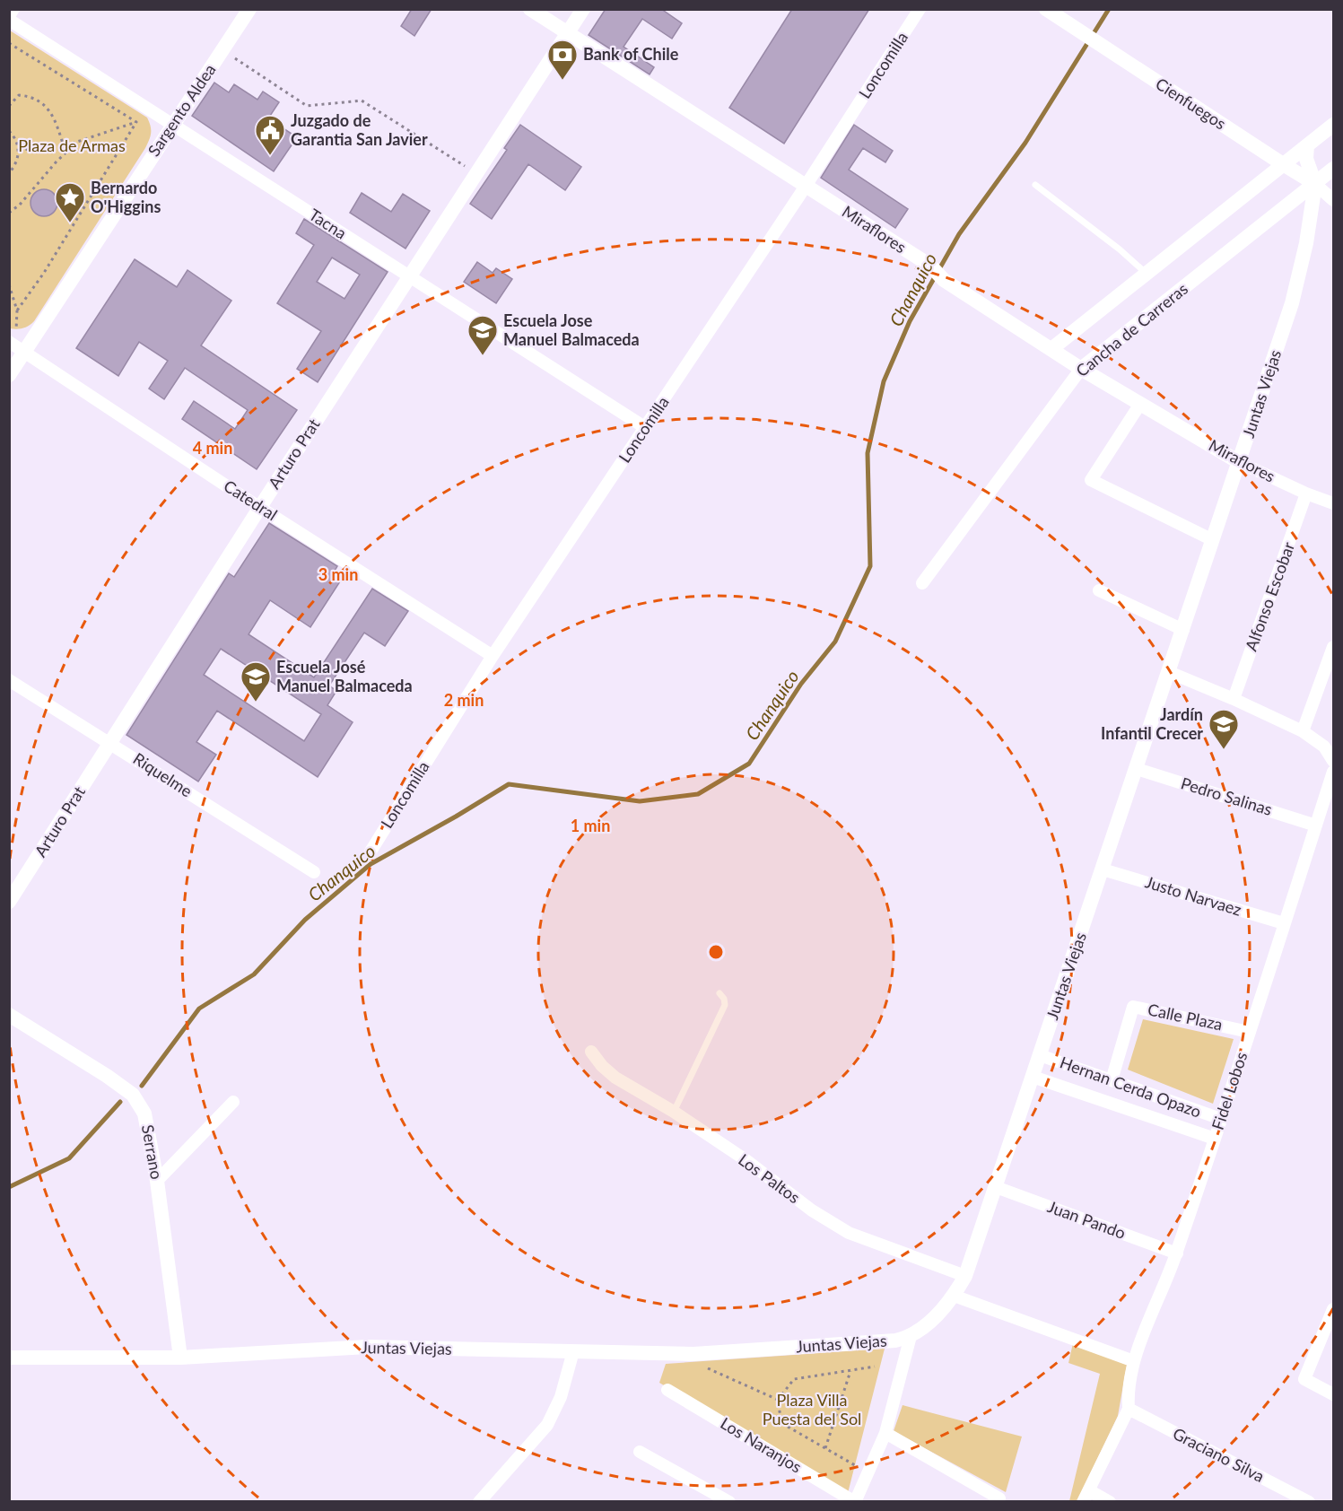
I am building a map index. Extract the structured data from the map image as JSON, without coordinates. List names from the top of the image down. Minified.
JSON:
{"streets":{"street":["Loncomilla","Cienfuegos","Sargento Aldea","Tacna","Miraflores","Cancha de Carreras","Juntas Viejas","Arturo Prat","Catedral","Alfonso Escobar","Riquelme","Pedro Salinas","Justo Narvaez","Calle Plaza","Hernan Cerda Opazo","Fidel Lobos","Serrano","Los Paltos","Juan Pando","Los Naranjos","Graciano Silva"]},"crossings":[["Loncomilla","Tacna"],["Loncomilla","Miraflores"],["Loncomilla","Catedral"],["Cienfuegos","Cancha de Carreras"],["Cienfuegos","Juntas Viejas"],["Sargento Aldea","Tacna"],["Sargento Aldea","Catedral"],["Tacna","Arturo Prat"],["Miraflores","Cancha de Carreras"],["Miraflores","Juntas Viejas"],["Miraflores","Arturo Prat"],["Miraflores","Alfonso Escobar"],["Cancha de Carreras","Juntas Viejas"],["Juntas Viejas","Pedro Salinas"],["Juntas Viejas","Justo Narvaez"],["Juntas Viejas","Hernan Cerda Opazo"],["Juntas Viejas","Serrano"],["Juntas Viejas","Los Paltos"],["Juntas Viejas","Juan Pando"],["Arturo Prat","Catedral"],["Arturo Prat","Riquelme"],["Pedro Salinas","Fidel Lobos"],["Justo Narvaez","Fidel Lobos"],["Calle Plaza","Hernan Cerda Opazo"],["Calle Plaza","Fidel Lobos"],["Hernan Cerda Opazo","Fidel Lobos"],["Fidel Lobos","Juan Pando"],["Fidel Lobos","Graciano Silva"]],"water":["Chanquico"],"parks":["Plaza de Armas","Plaza Villa Puesta del Sol"],"places":{"bank":["Bank of Chile"],"public building":["Juzgado de Garantia San Javier"],"place":["Bernardo O'Higgins"],"school or university":["Escuela Jose Manuel Balmaceda","Escuela José Manuel Balmaceda","Jardín Infantil Crecer"]},"rings":["4 min","3 min","2 min","1 min"]}
